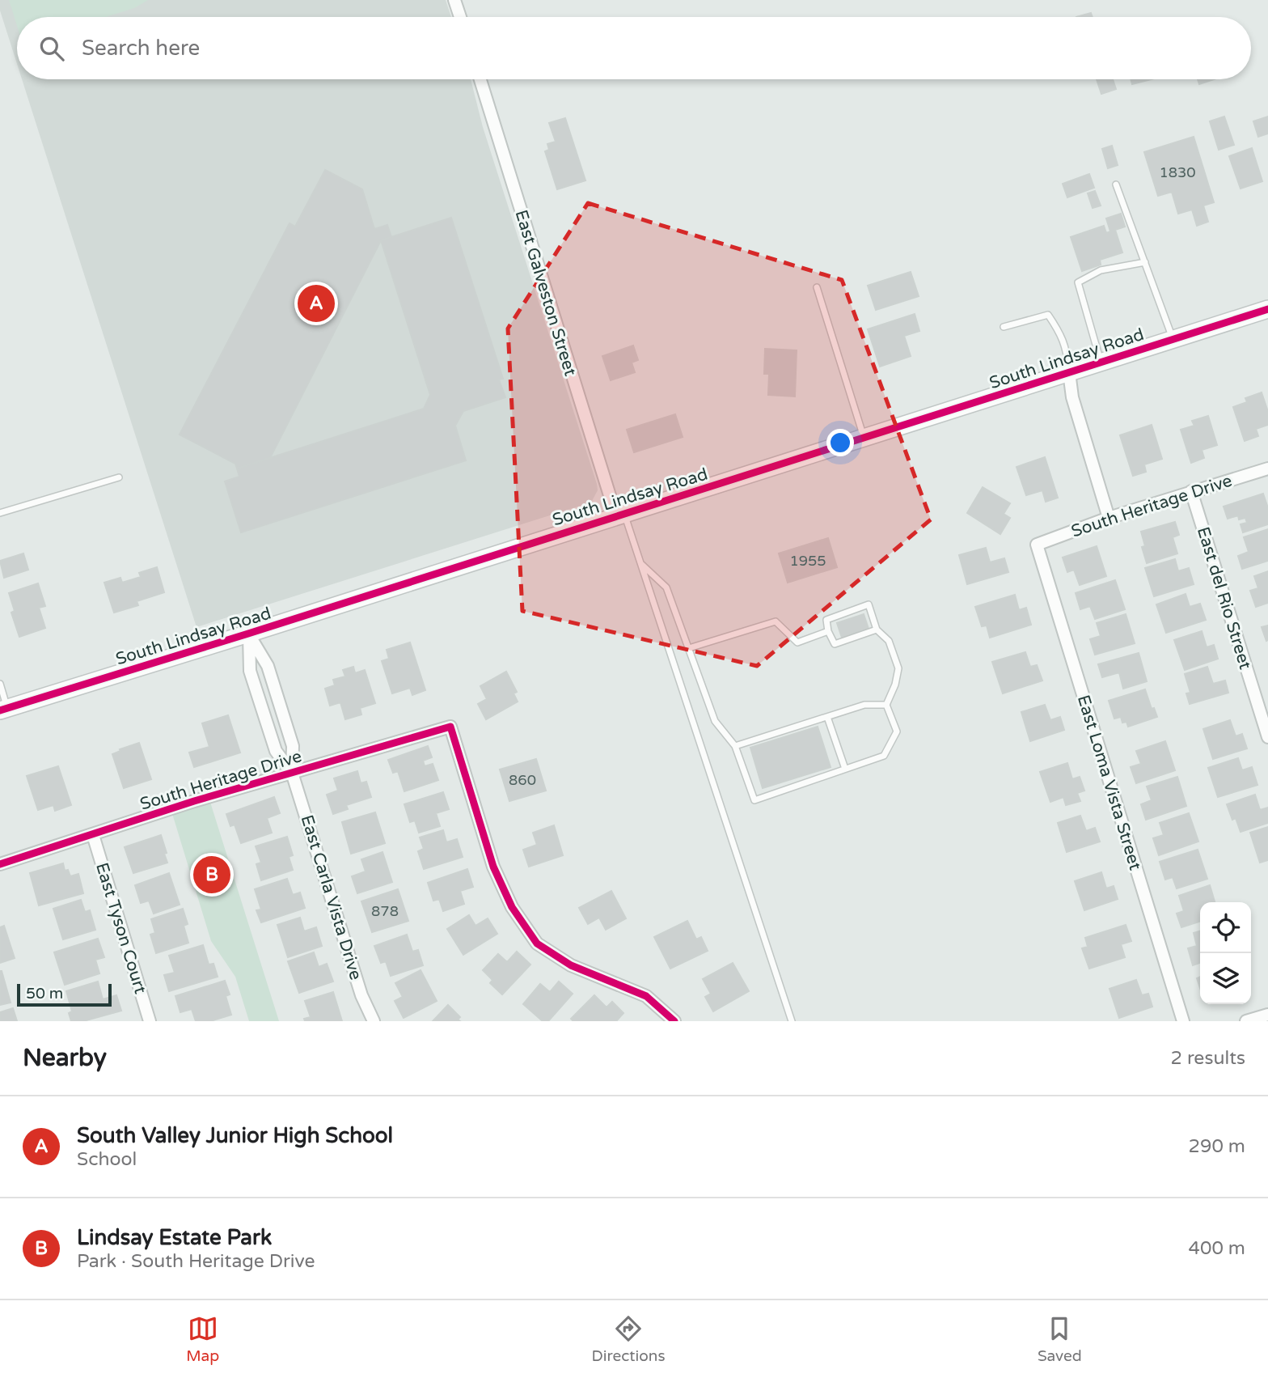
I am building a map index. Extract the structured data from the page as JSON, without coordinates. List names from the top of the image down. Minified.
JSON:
{"streets":{"main road":["South Lindsay Road"],"street":["East Galveston Street","South Heritage Drive","East del Rio Street","East Loma Vista Street","East Carla Vista Drive","East Tyson Court"]},"crossings":[["East Galveston Street","South Lindsay Road"],["South Lindsay Road","East Carla Vista Drive"],["South Heritage Drive","East del Rio Street"],["South Heritage Drive","East Loma Vista Street"],["South Heritage Drive","East Carla Vista Drive"],["South Heritage Drive","East Tyson Court"]],"house_numbers":["1830","1955","860","878"],"scale_bar":"50 m","page":{"search":"Search here","pins":["A","B"],"scale":"50 m","heading":["Nearby","2 results"],"list":[{"mark":"A","name":"South Valley Junior High School","note":"School","value":"290 m"},{"mark":"B","name":"Lindsay Estate Park","note":"Park · South Heritage Drive","value":"400 m"}],"nav":["Map","Directions","Saved"]}}
